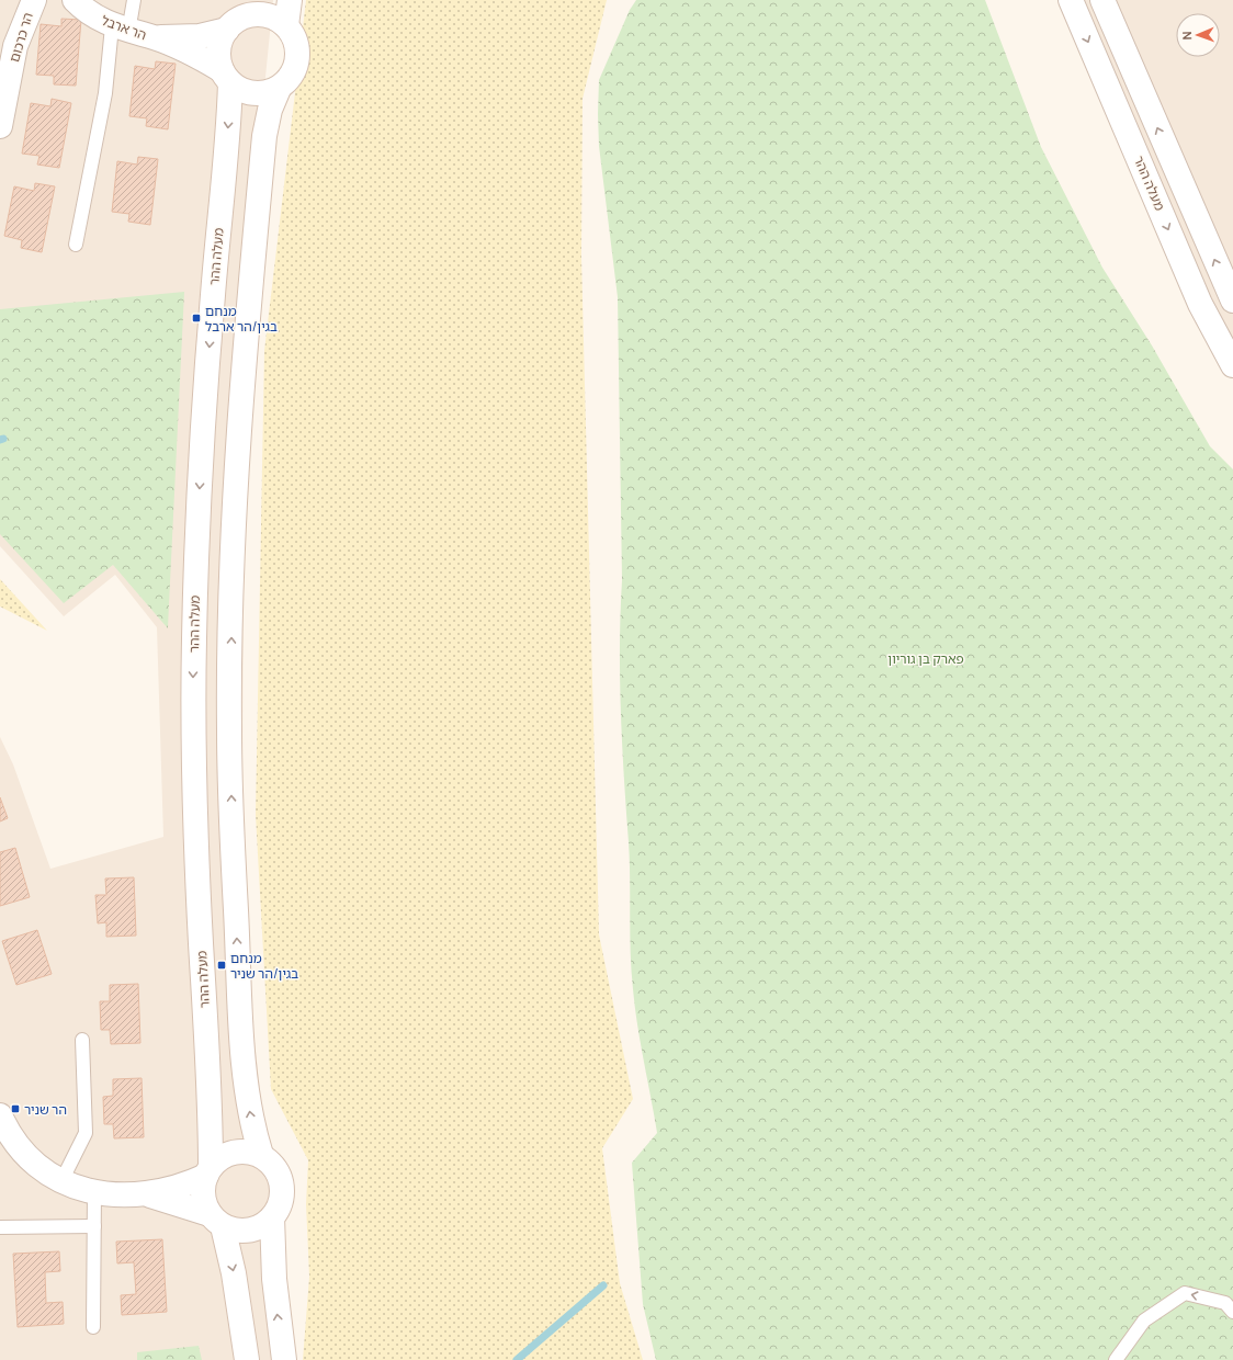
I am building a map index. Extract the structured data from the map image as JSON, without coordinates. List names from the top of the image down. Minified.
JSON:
{"streets":{"main road":["הר ארבל","הר כרכום","מעלה ההר"]},"crossings":[["הר ארבל","מעלה ההר"]],"parks":["פארק בן גוריון"],"places":{"transit":["מנחם בגין/הר ארבל","מנחם בגין/הר שניר","הר שניר"]},"north":"left"}
